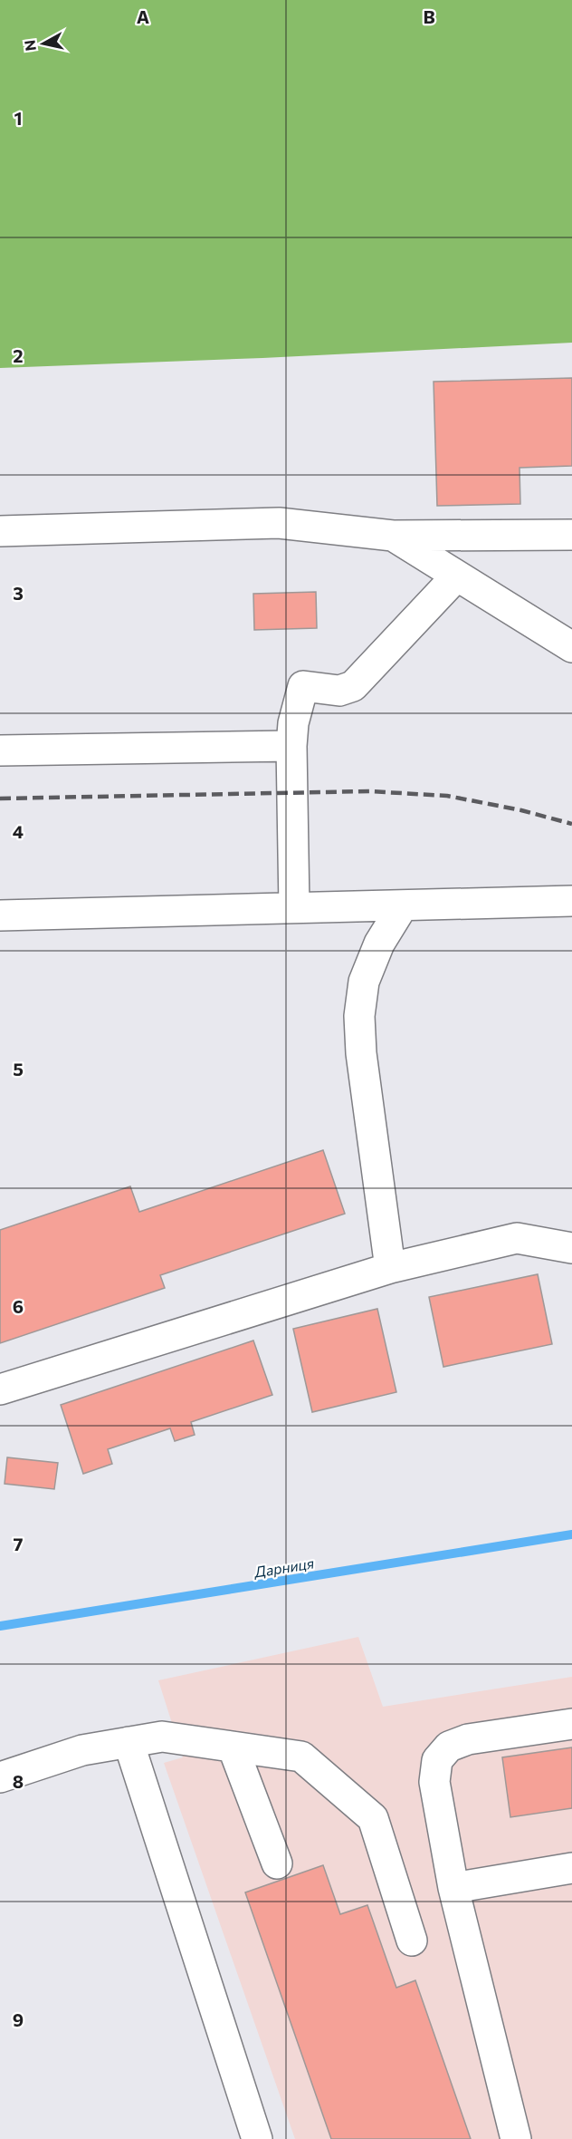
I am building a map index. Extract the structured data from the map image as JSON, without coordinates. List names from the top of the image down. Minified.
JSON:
{"water":["Дарниця"],"north":"left","grid":{"columns":["A","B"],"rows":["1","2","3","4","5","6","7","8","9"]}}
